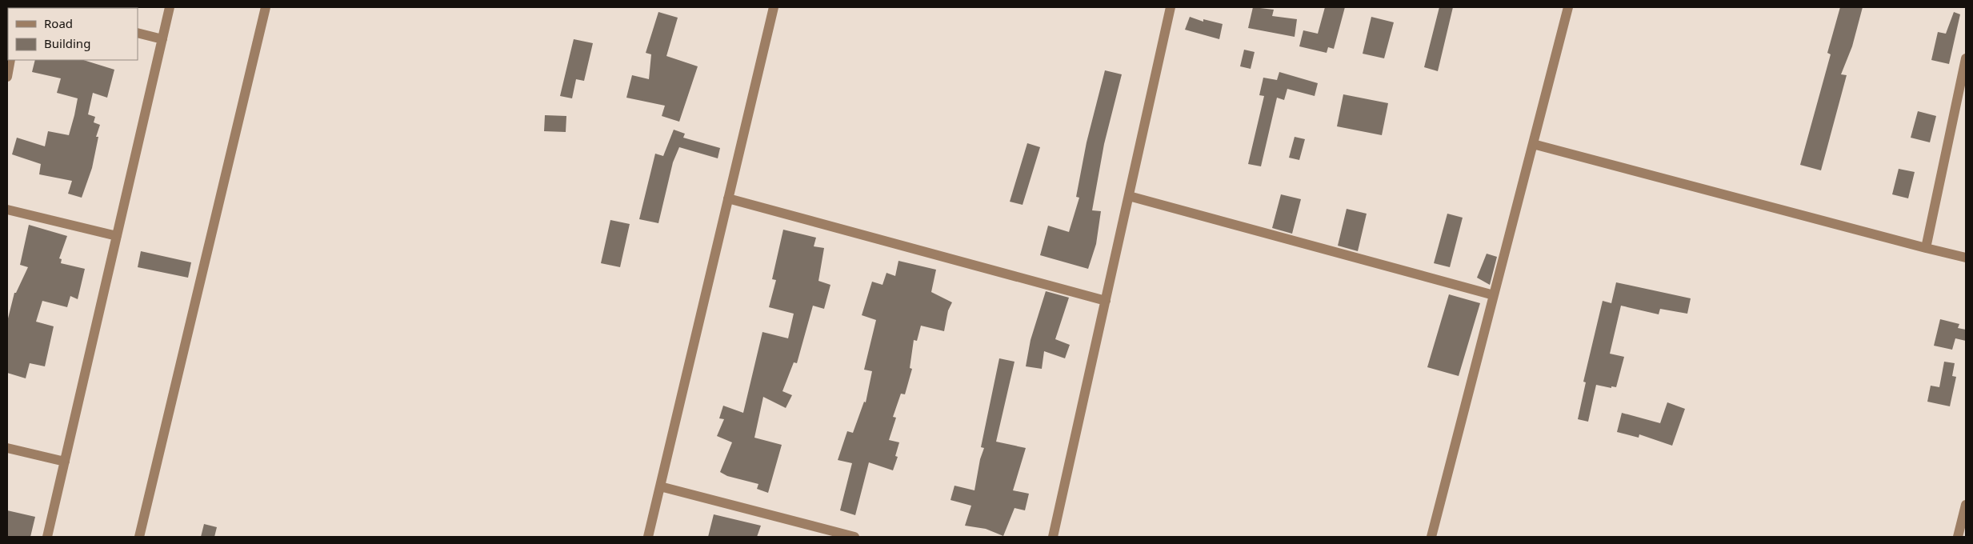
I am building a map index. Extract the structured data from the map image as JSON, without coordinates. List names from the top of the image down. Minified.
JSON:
{"legend":["Road","Building"]}
